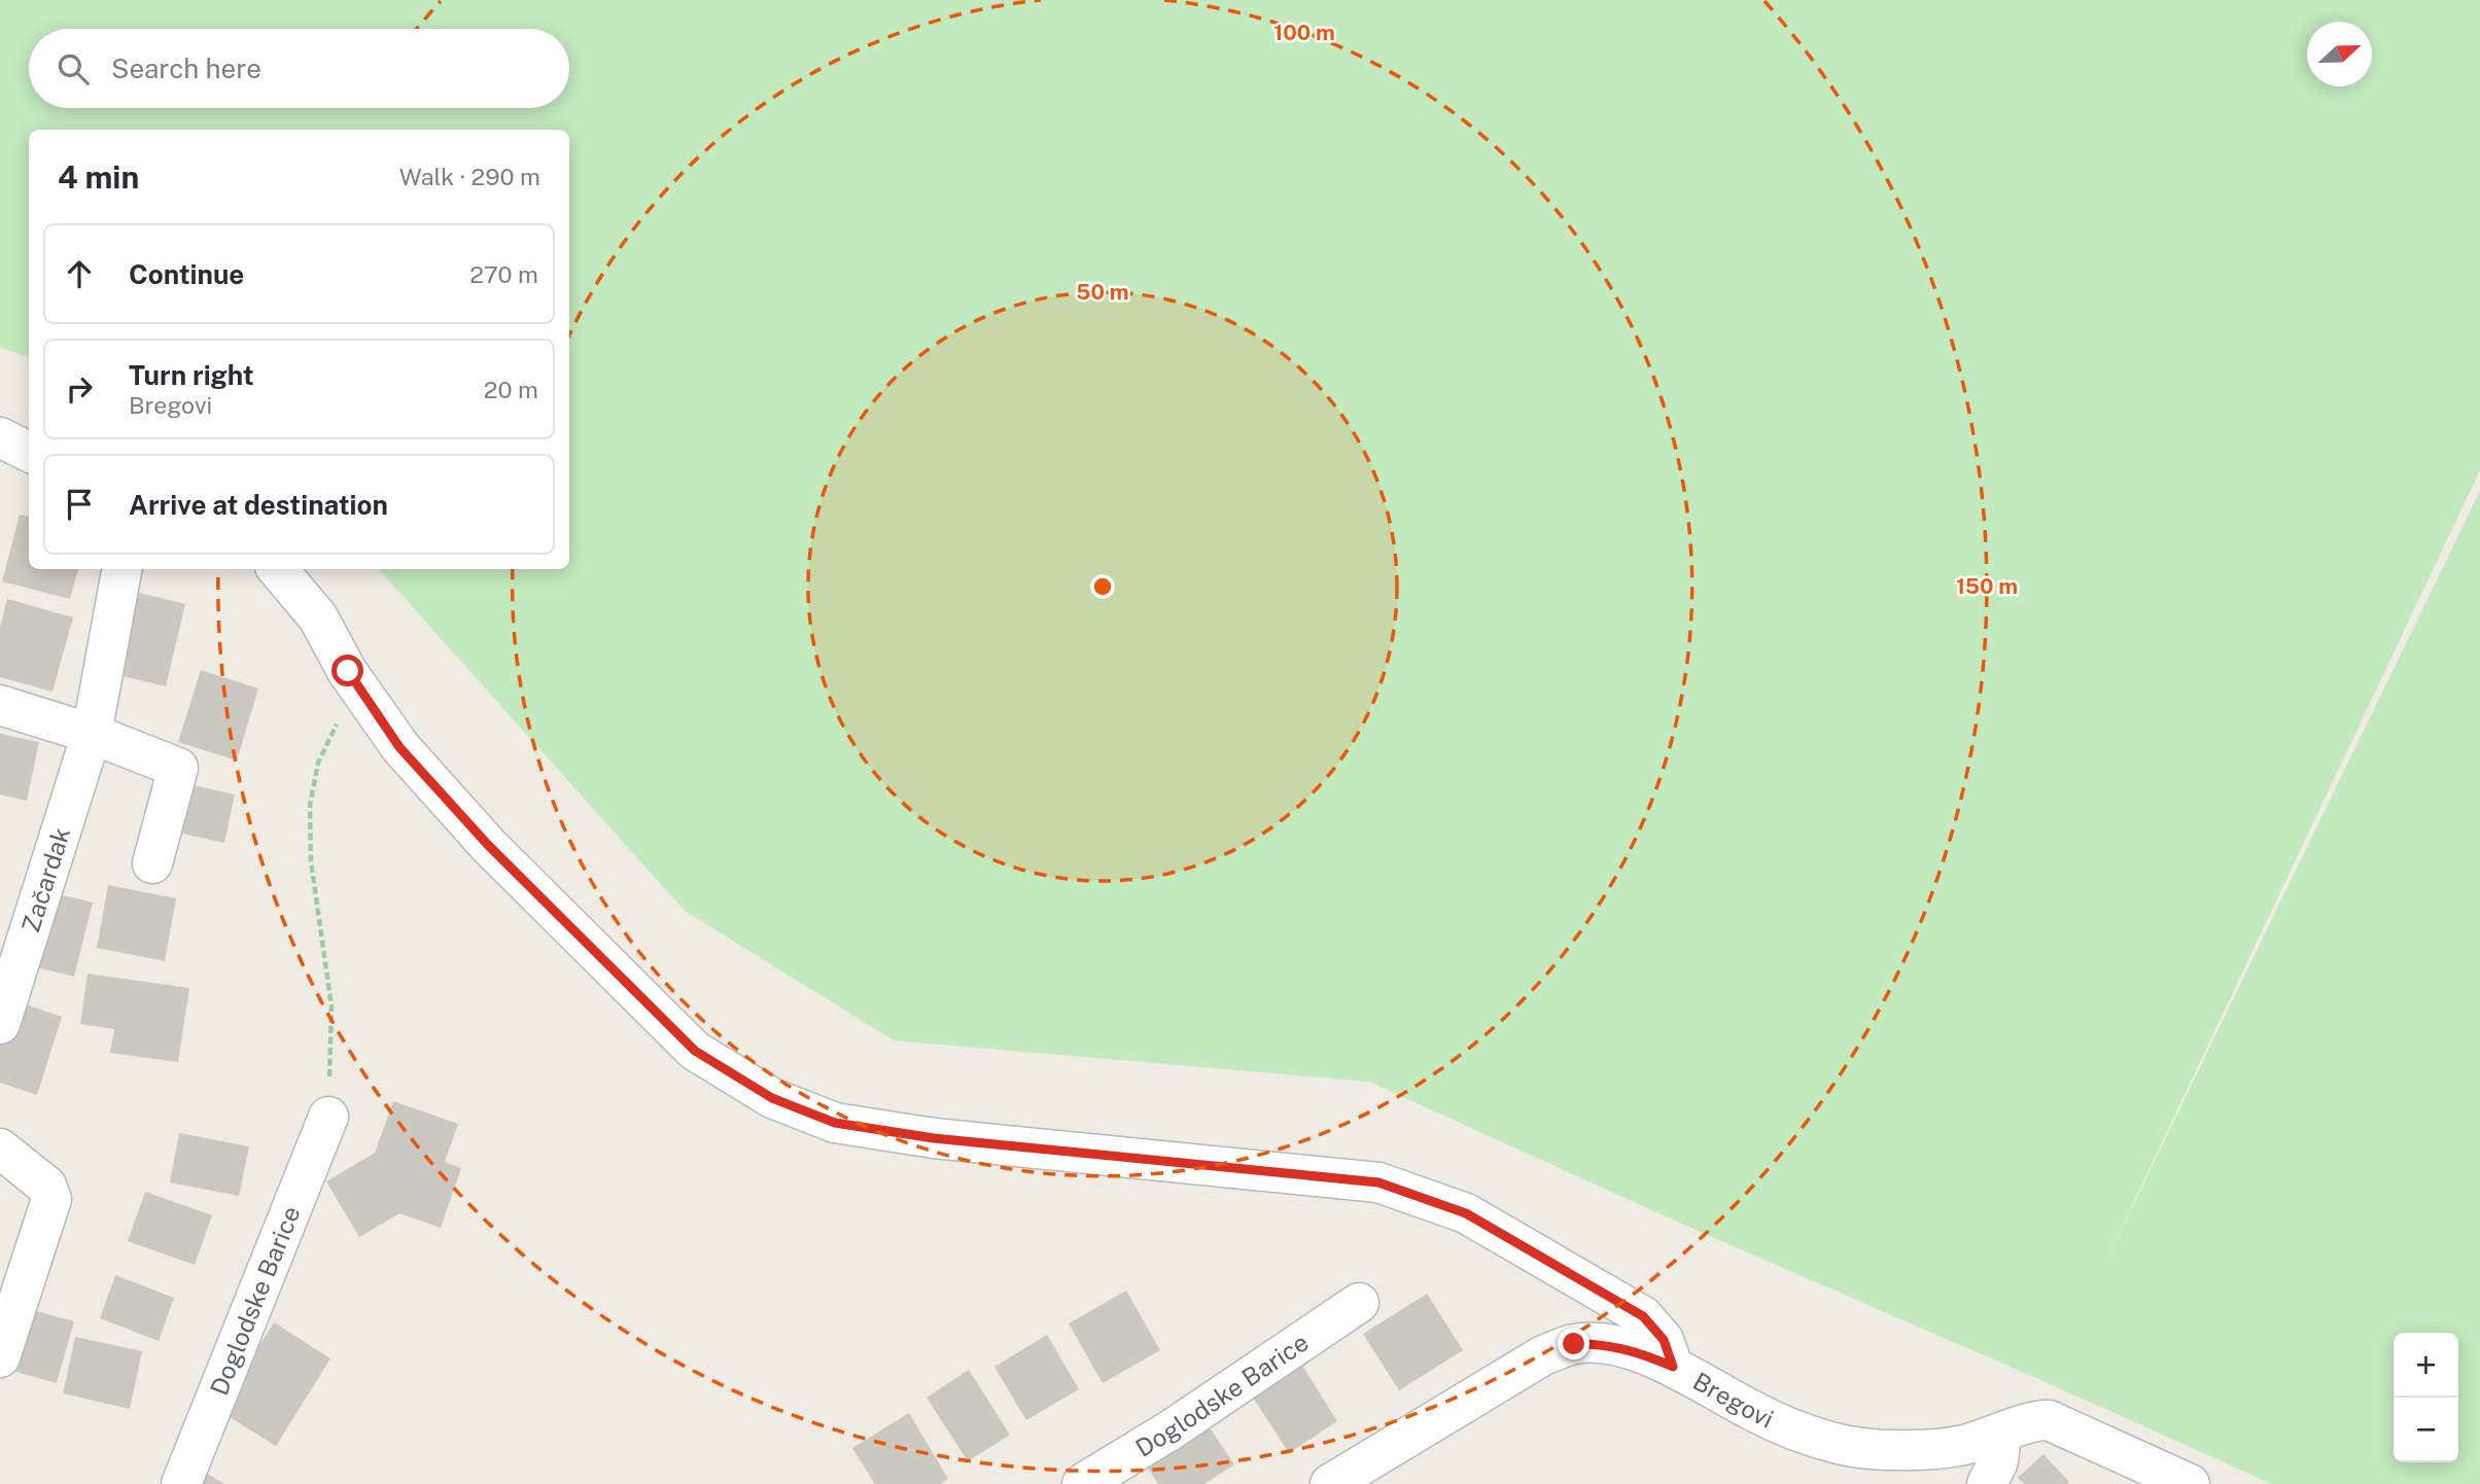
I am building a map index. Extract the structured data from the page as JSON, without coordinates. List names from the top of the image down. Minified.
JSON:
{"streets":{"street":["Začardak","Doglodske Barice","Bregovi"]},"north":"right","page":{"search":"Search here","heading":["4 min","Walk · 290 m"],"list":[["Continue","270 m"],["Turn right","Bregovi","20 m"],"Arrive at destination"],"map_buttons":["+","−"]},"rings":["100 m","50 m","150 m"]}
